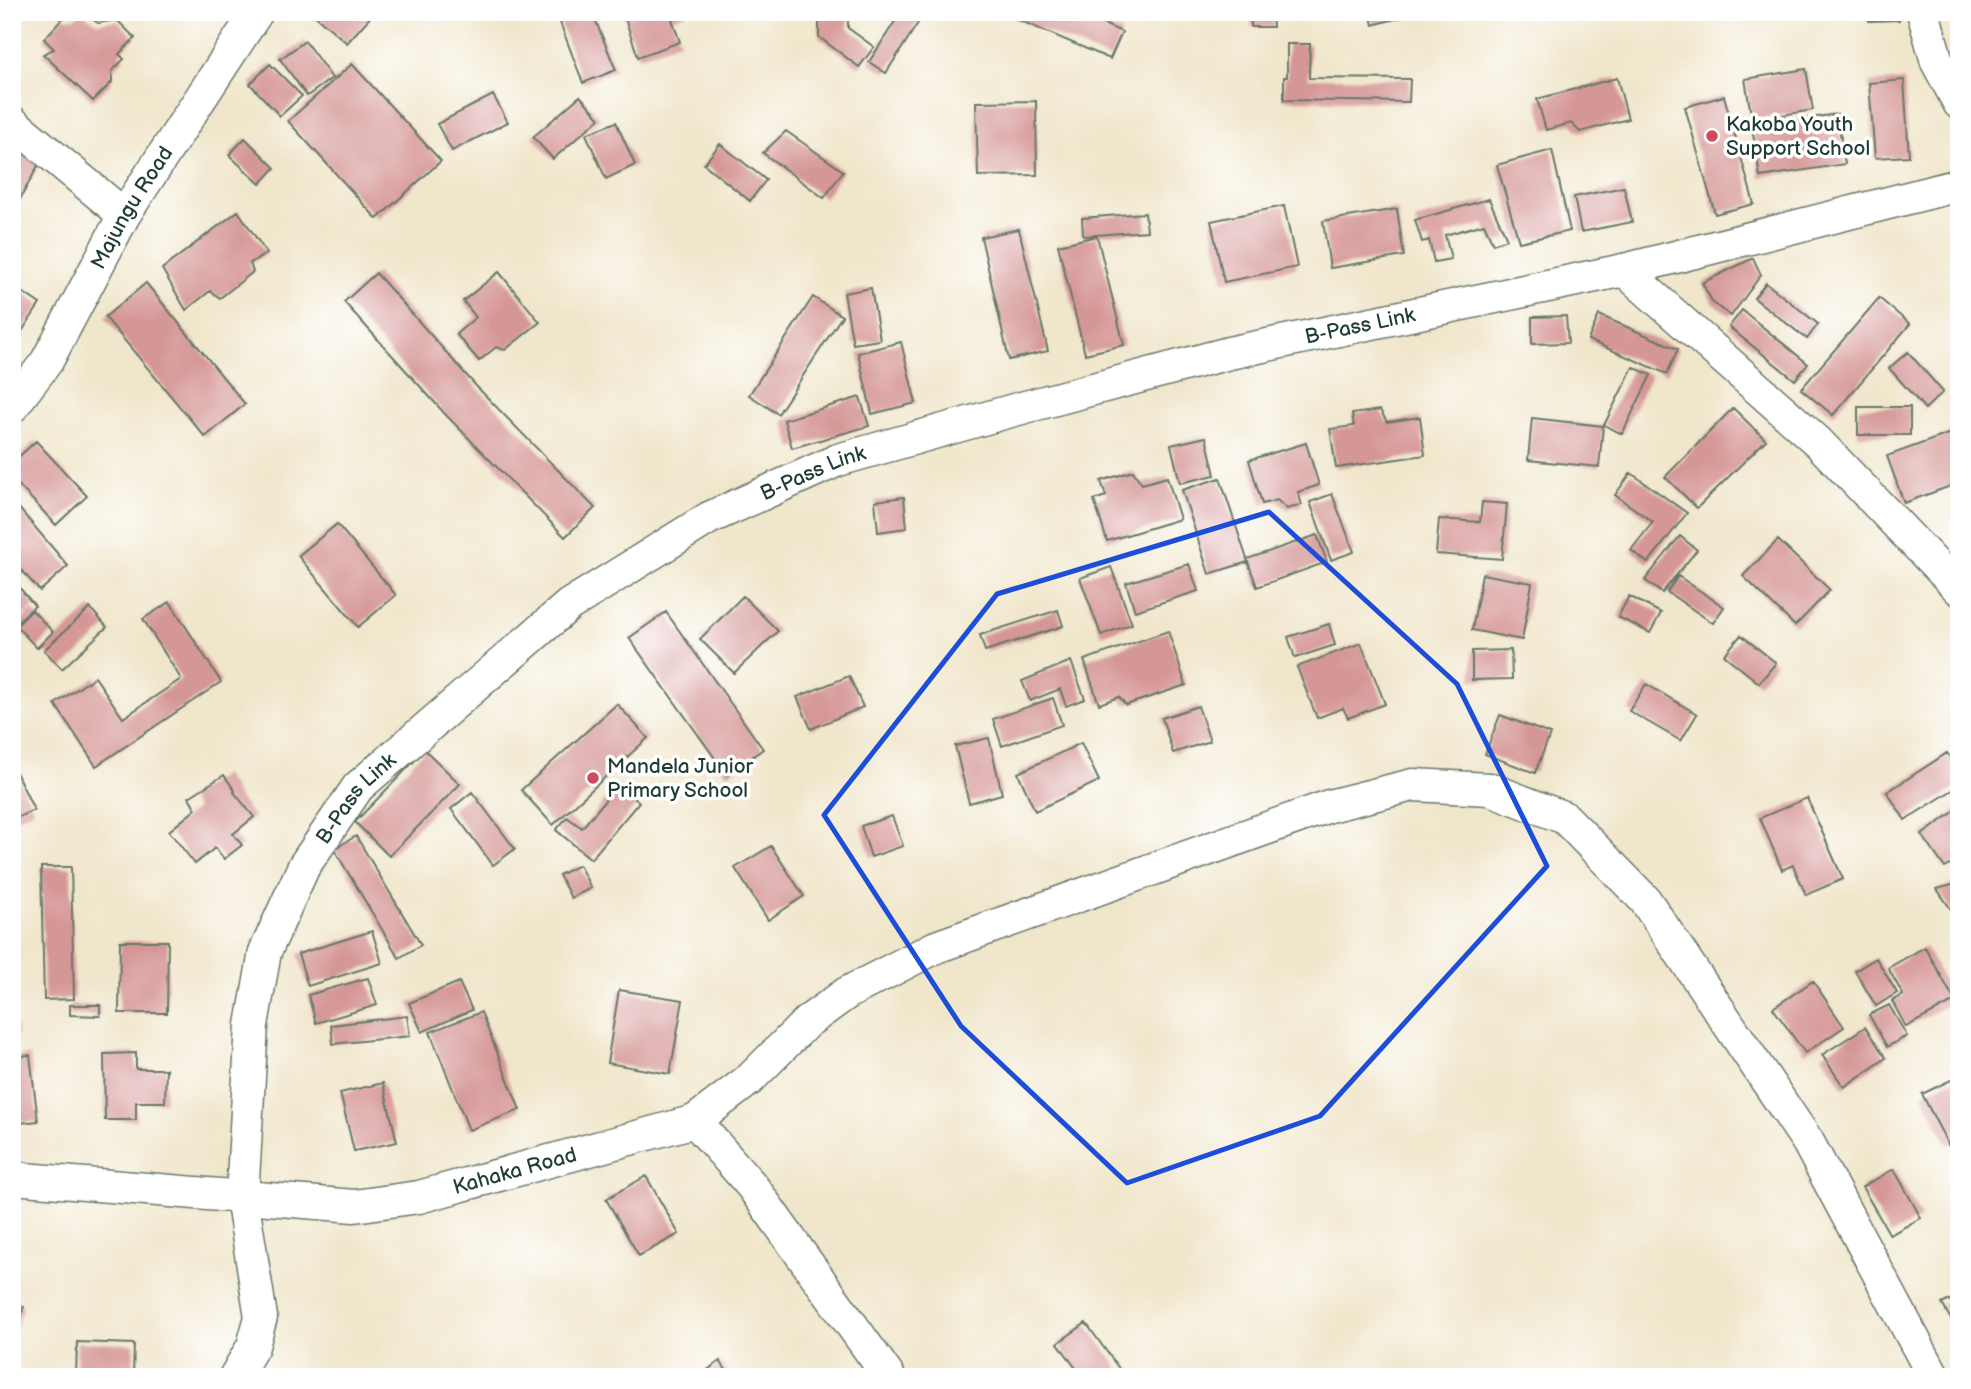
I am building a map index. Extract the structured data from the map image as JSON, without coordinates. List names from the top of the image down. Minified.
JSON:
{"streets":{"street":["Majungu Road","B-Pass Link","Kahaka Road"]},"crossings":[["B-Pass Link","Kahaka Road"]],"places":["Kakoba Youth Support School","Mandela Junior Primary School"]}
